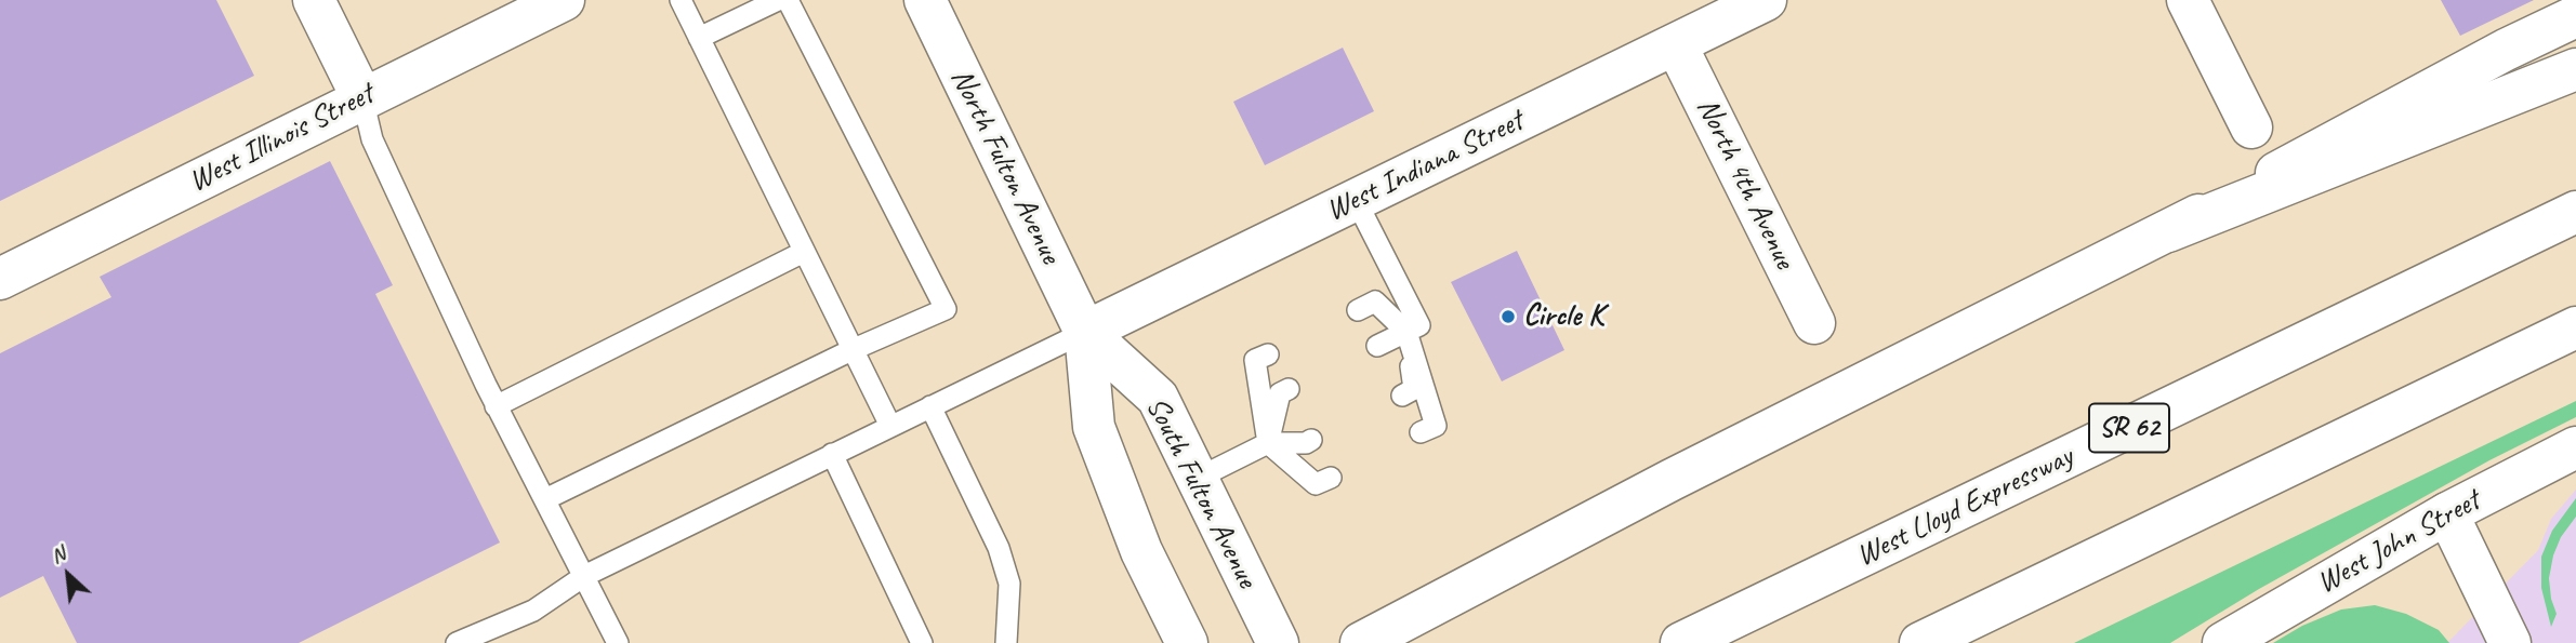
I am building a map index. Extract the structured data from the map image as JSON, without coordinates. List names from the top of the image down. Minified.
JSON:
{"streets":{"main road":["West Illinois Street","North Fulton Avenue","West Indiana Street","North 4th Avenue","SR 62","South Fulton Avenue","West Lloyd Expressway","West John Street"]},"crossings":[["North Fulton Avenue","West Indiana Street"],["North Fulton Avenue","South Fulton Avenue"],["West Indiana Street","North 4th Avenue"],["West Indiana Street","South Fulton Avenue"]],"places":["Circle K"],"north":"top left"}
